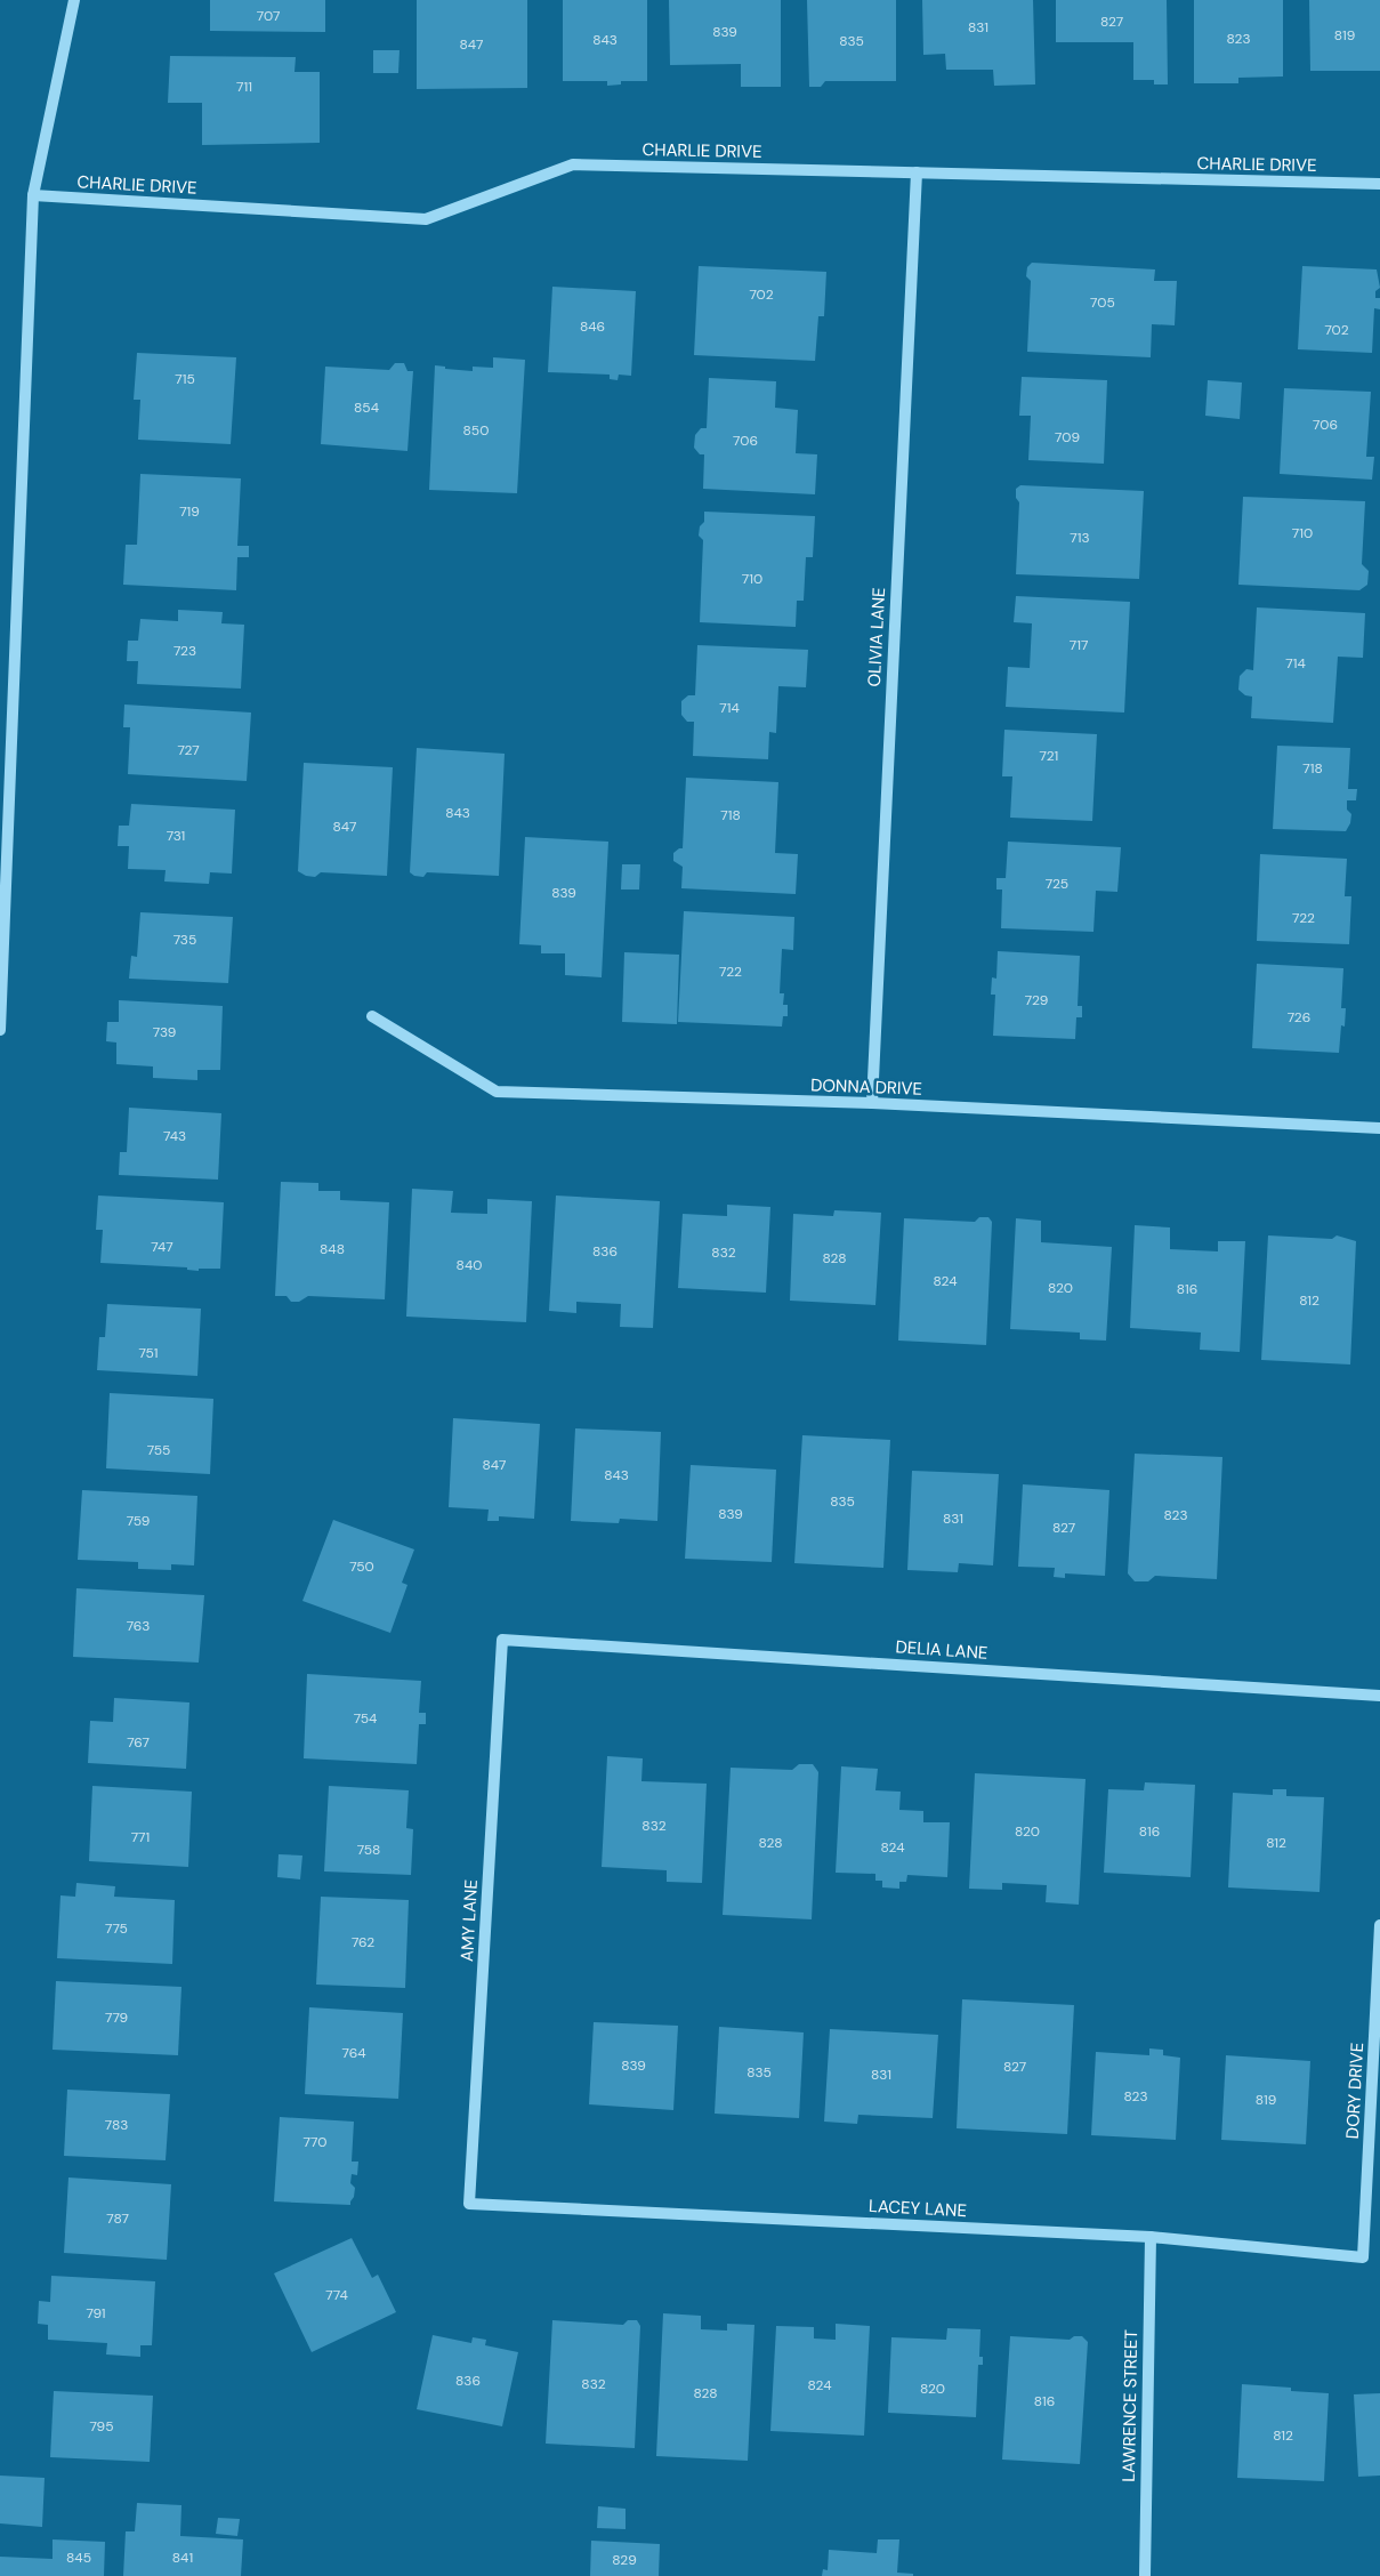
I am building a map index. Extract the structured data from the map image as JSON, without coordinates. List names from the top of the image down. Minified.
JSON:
{"streets":{"street":["CHARLIE DRIVE","OLIVIA LANE","DONNA DRIVE","DELIA LANE","AMY LANE","DORY DRIVE","LACEY LANE","LAWRENCE STREET"]},"crossings":[["CHARLIE DRIVE","OLIVIA LANE"],["OLIVIA LANE","DONNA DRIVE"],["DELIA LANE","AMY LANE"],["AMY LANE","LACEY LANE"],["DORY DRIVE","LACEY LANE"],["LACEY LANE","LAWRENCE STREET"]],"house_numbers":["707","827","831","839","819","823","843","835","847","711","702","705","846","702","715","854","706","850","709","706","719","710","713","710","717","723","714","714","727","721","718","843","718","847","731","725","839","722","735","722","729","726","739","743","747","848","836","832","828","840","824","820","816","812","751","755","847","843","835","839","823","831","759","827","750","763","754","767","832","820","816","771","828","812","824","758","775","762","779","764","839","827","835","831","823","819","783","770","787","774","791","836","832","824","820","828","816","795","812","845","841","829"]}
